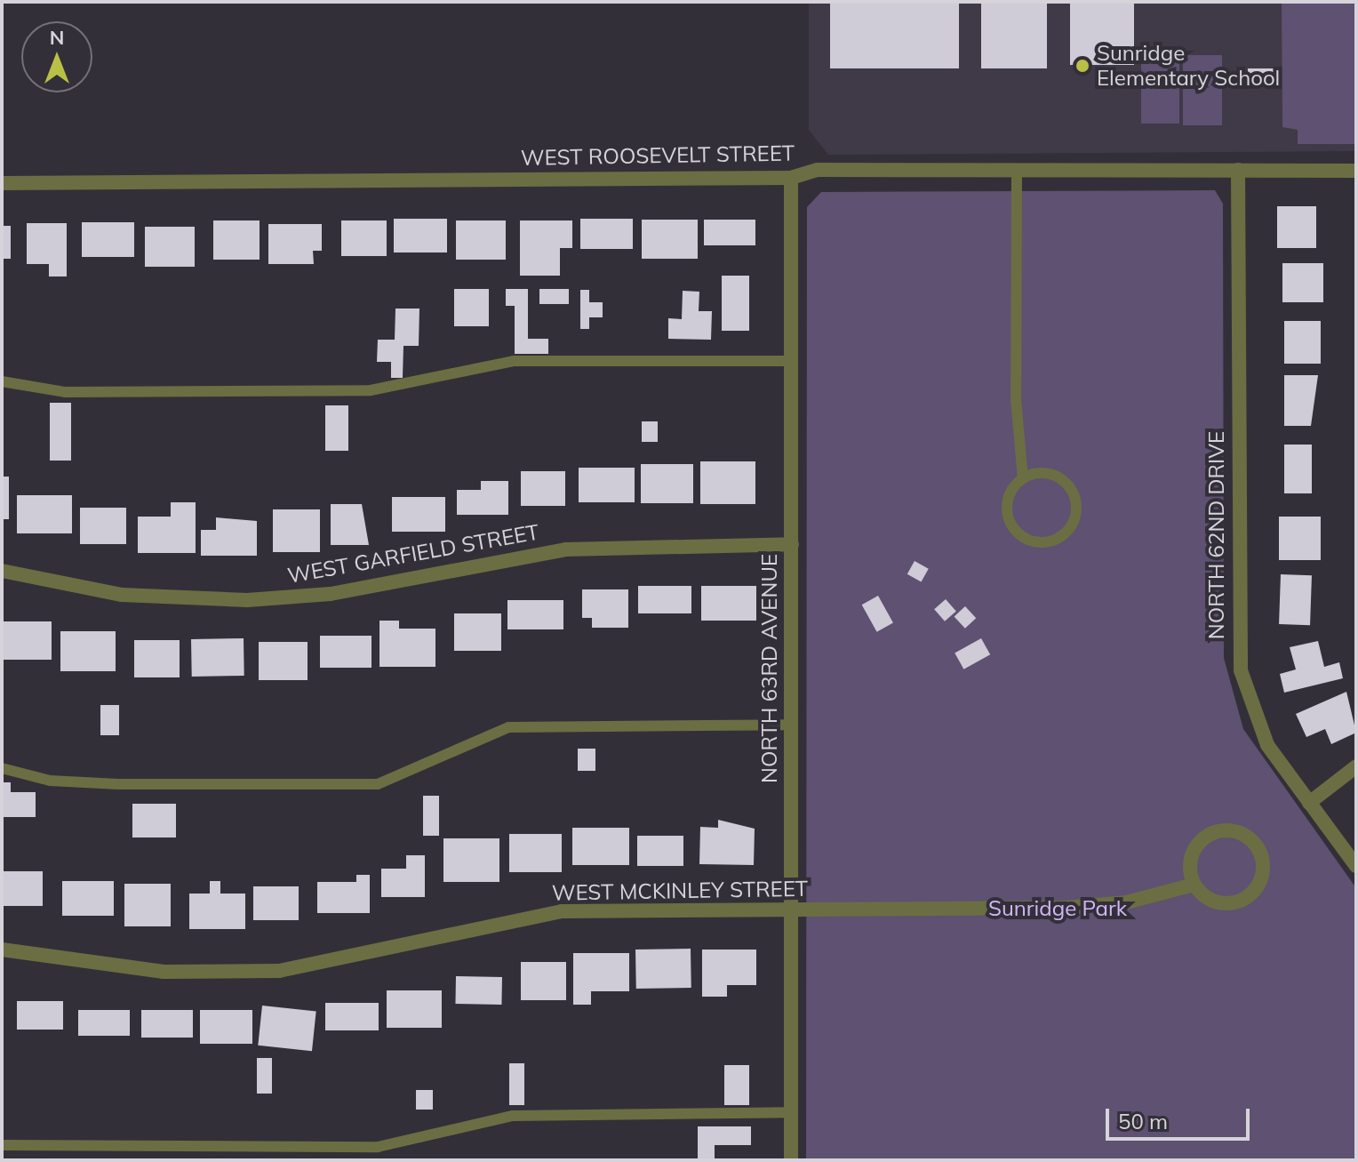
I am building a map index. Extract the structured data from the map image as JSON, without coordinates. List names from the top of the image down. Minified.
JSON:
{"streets":{"street":["WEST ROOSEVELT STREET","NORTH 62ND DRIVE","WEST GARFIELD STREET","NORTH 63RD AVENUE","WEST MCKINLEY STREET"]},"crossings":[["WEST ROOSEVELT STREET","NORTH 62ND DRIVE"],["WEST ROOSEVELT STREET","NORTH 63RD AVENUE"],["WEST GARFIELD STREET","NORTH 63RD AVENUE"],["NORTH 63RD AVENUE","WEST MCKINLEY STREET"]],"parks":["Sunridge Park"],"places":["Sunridge Elementary School"],"scale_bar":"50 m","north":"top"}
